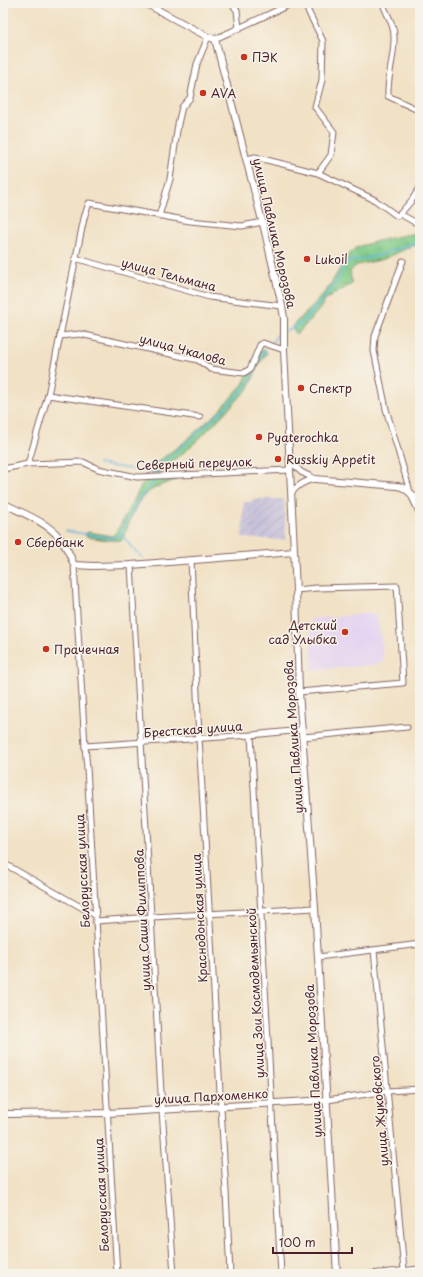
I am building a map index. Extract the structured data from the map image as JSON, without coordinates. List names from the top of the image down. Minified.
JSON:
{"streets":{"street":["улица Павлика Морозова","улица Тельмана","улица Чкалова","Северный переулок","Брестская улица","Белорусская улица","Краснодонская улица","улица Саши Филиппова","улица Зои Космодемьянской","улица Пархоменко","улица Жуковского"]},"crossings":[["улица Павлика Морозова","улица Тельмана"],["улица Павлика Морозова","улица Чкалова"],["улица Павлика Морозова","Северный переулок"],["улица Павлика Морозова","Брестская улица"],["улица Павлика Морозова","улица Пархоменко"],["Брестская улица","Белорусская улица"],["Брестская улица","Краснодонская улица"],["Брестская улица","улица Саши Филиппова"],["Брестская улица","улица Зои Космодемьянской"],["Белорусская улица","улица Пархоменко"],["Краснодонская улица","улица Пархоменко"],["улица Саши Филиппова","улица Пархоменко"],["улица Зои Космодемьянской","улица Пархоменко"],["улица Пархоменко","улица Жуковского"]],"places":["ПЭК","AVA","Lukoil","Спектр","Pyaterochka","Russkiy Appetit","Сбербанк","Детский сад Улыбка","Прачечная"],"scale_bar":"100 m"}
